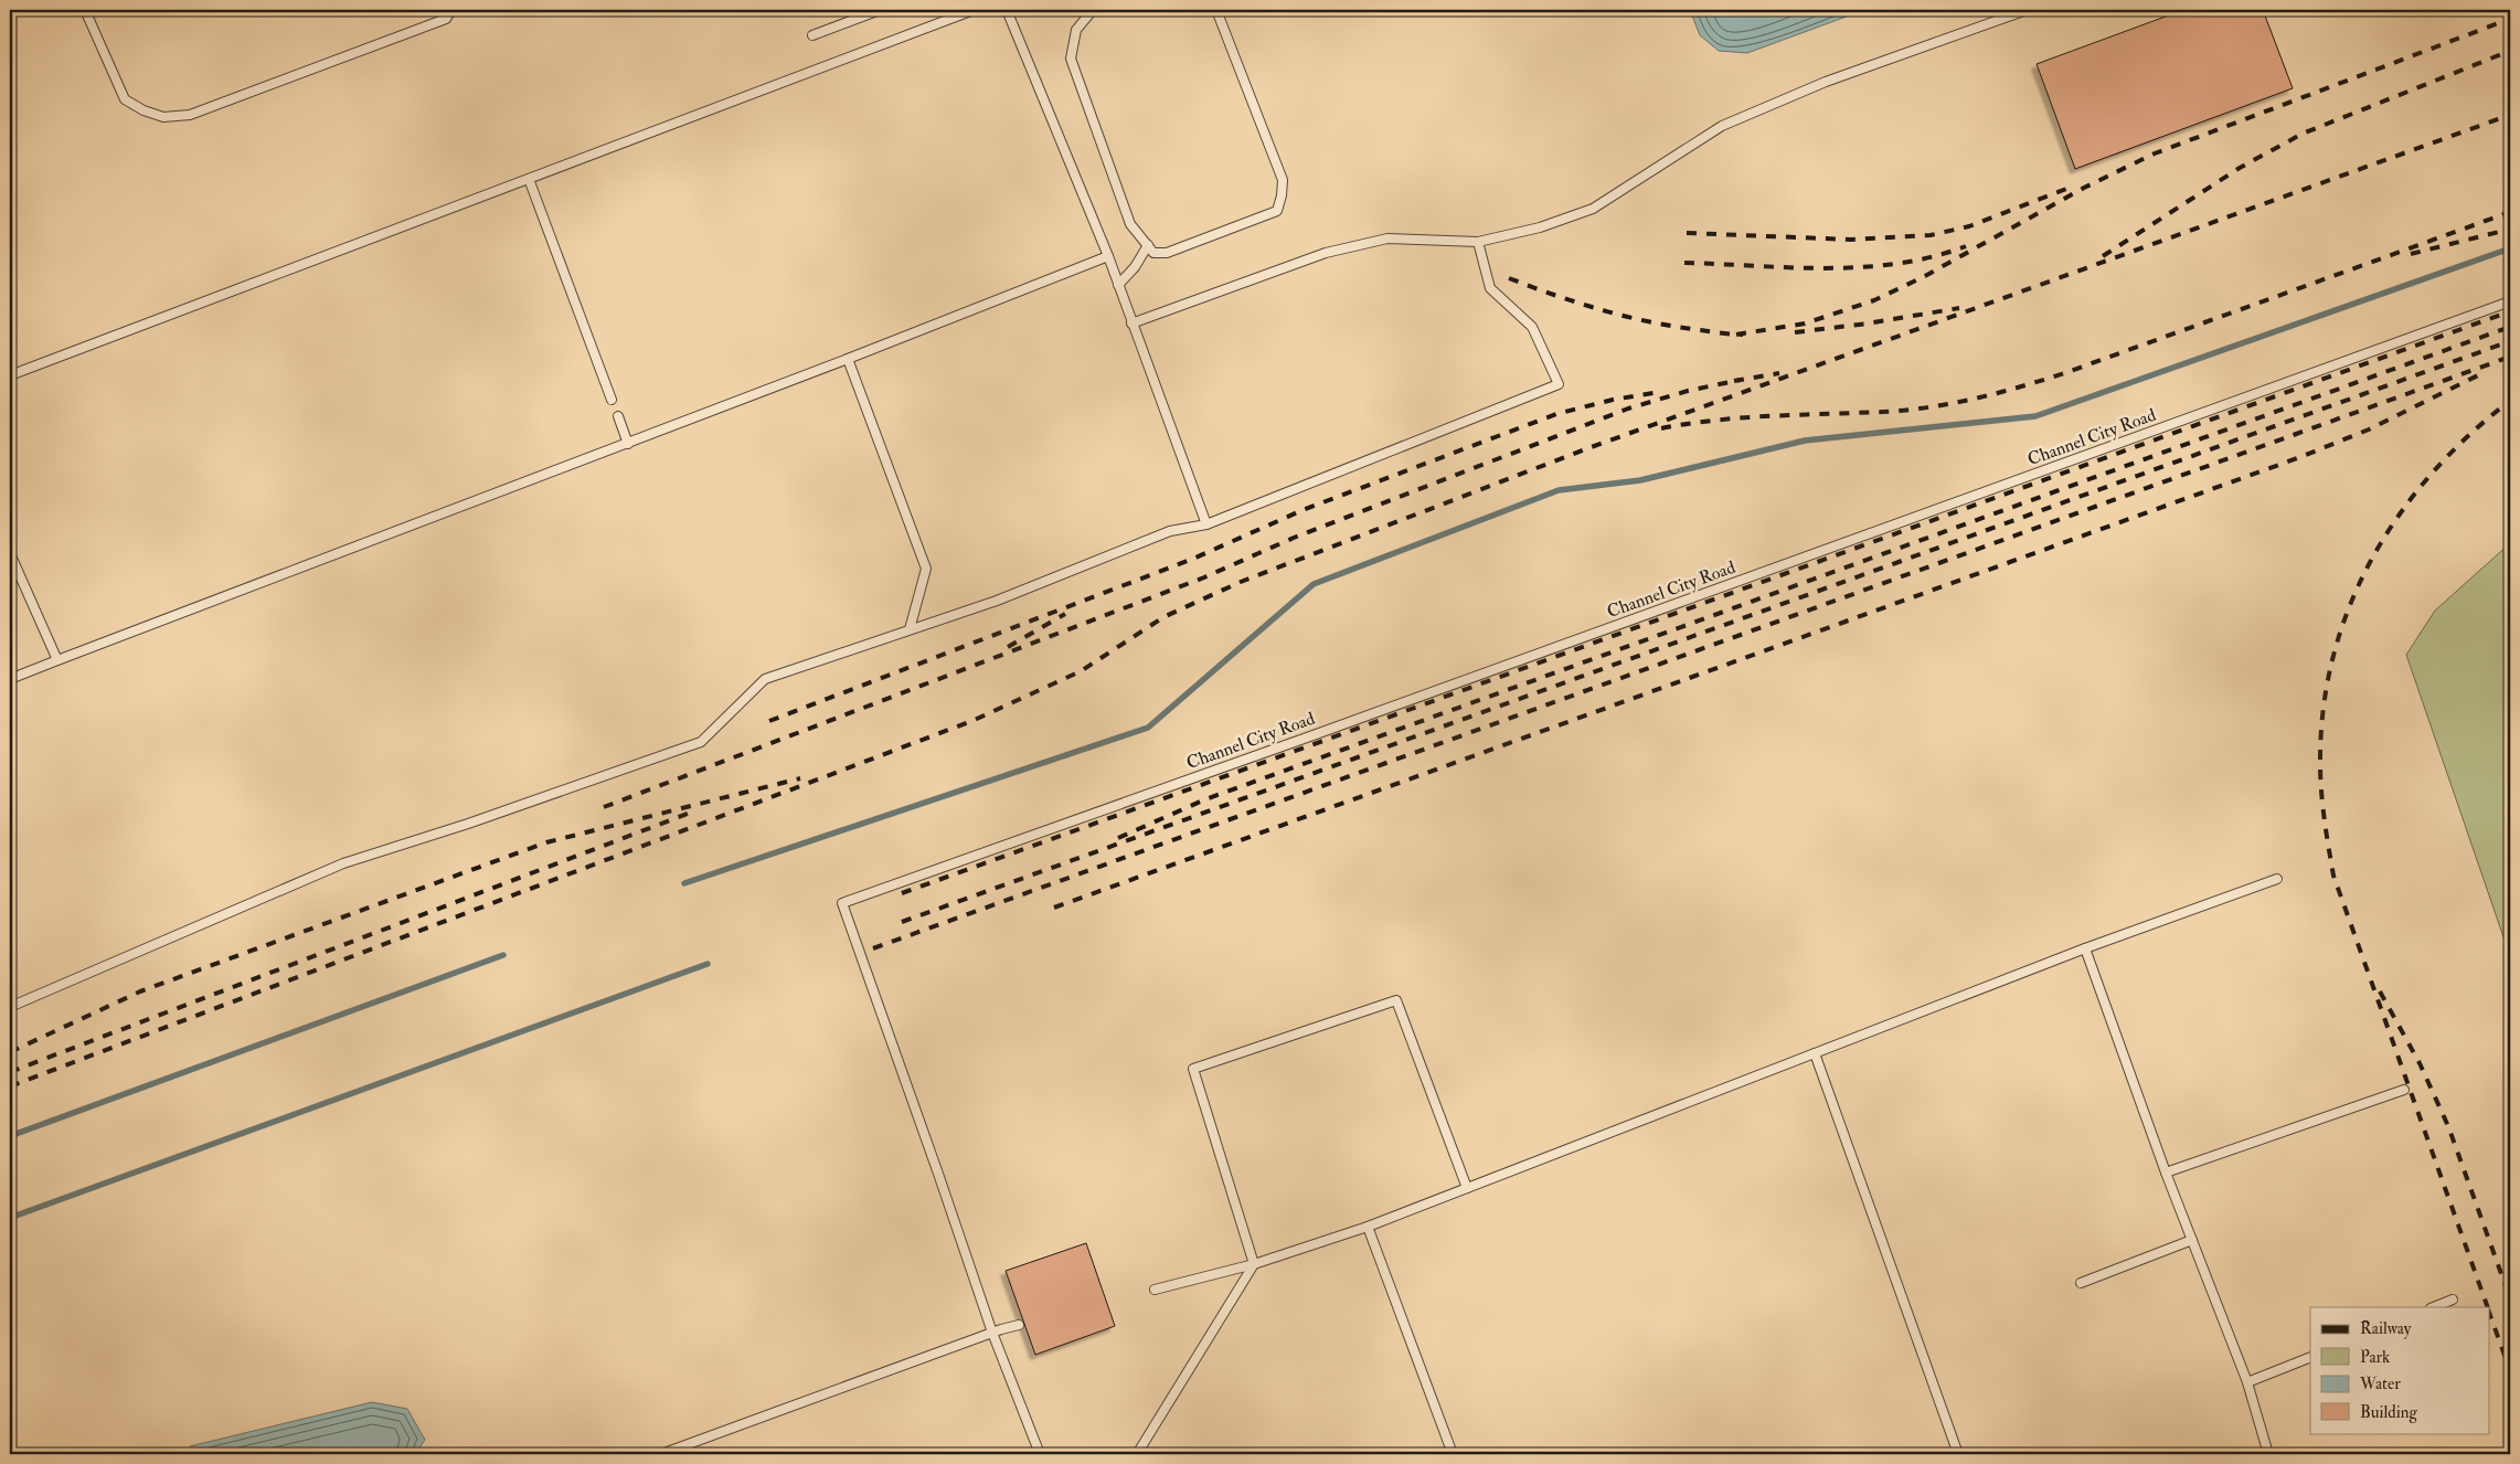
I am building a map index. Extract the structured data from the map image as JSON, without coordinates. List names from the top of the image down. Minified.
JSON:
{"streets":{"lane":["Channel City Road"]},"legend":["Railway","Park","Water","Building"]}
